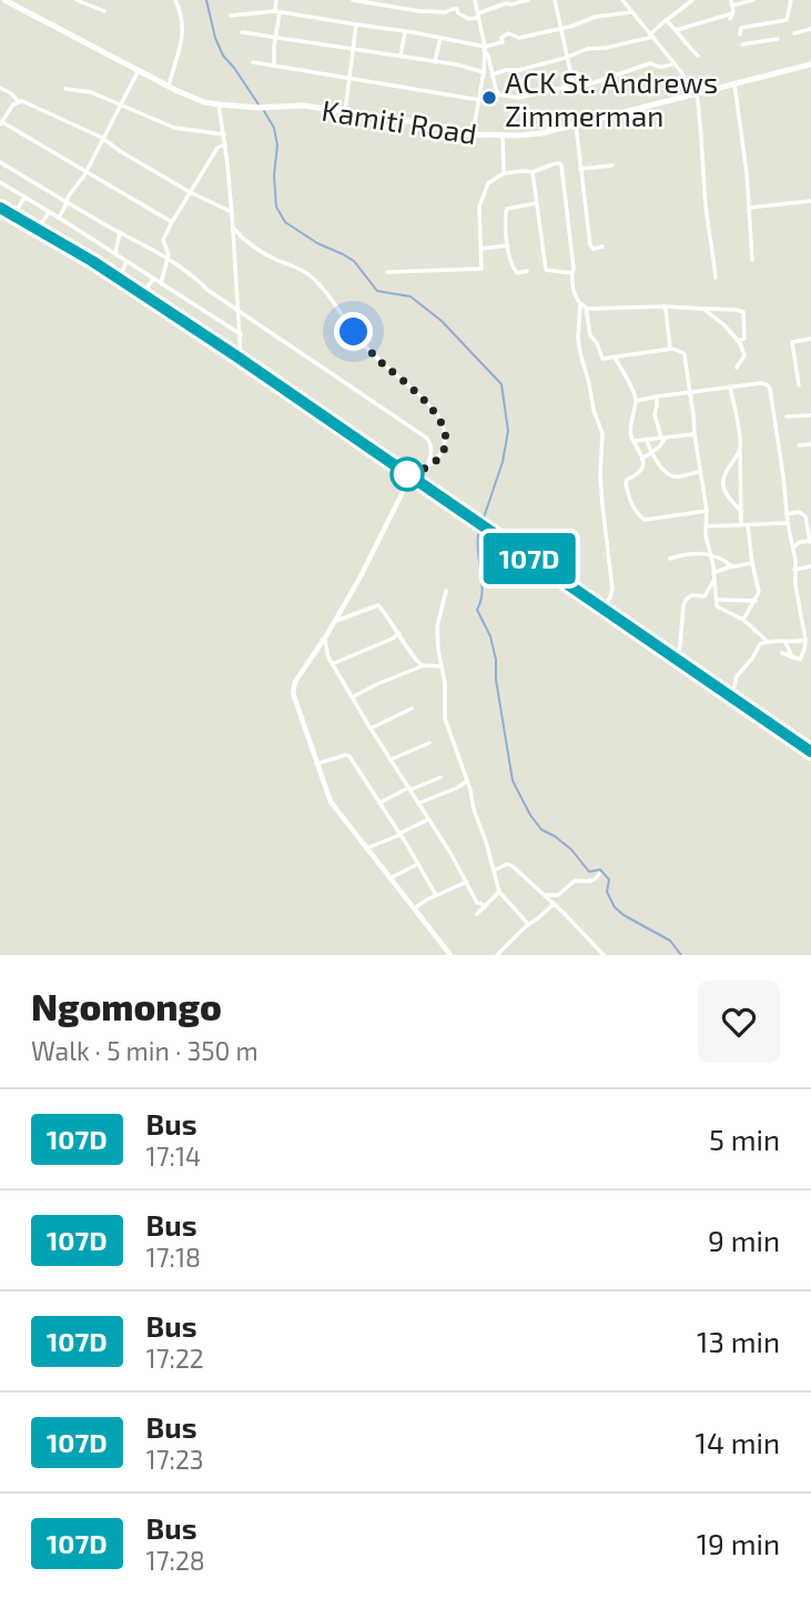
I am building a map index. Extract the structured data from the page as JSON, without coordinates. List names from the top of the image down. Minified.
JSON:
{"streets":{"main road":["Kamiti Road"]},"places":["ACK St. Andrews Zimmerman"],"lines":["bus line 107D"],"page":{"on_map":"107D","heading":["Ngomongo","Walk · 5 min · 350 m"],"list":[{"mark":"107D","name":"Bus","note":"17:14","value":"5 min"},{"mark":"107D","name":"Bus","note":"17:18","value":"9 min"},{"mark":"107D","name":"Bus","note":"17:22","value":"13 min"},{"mark":"107D","name":"Bus","note":"17:23","value":"14 min"},{"mark":"107D","name":"Bus","note":"17:28","value":"19 min"}]}}
